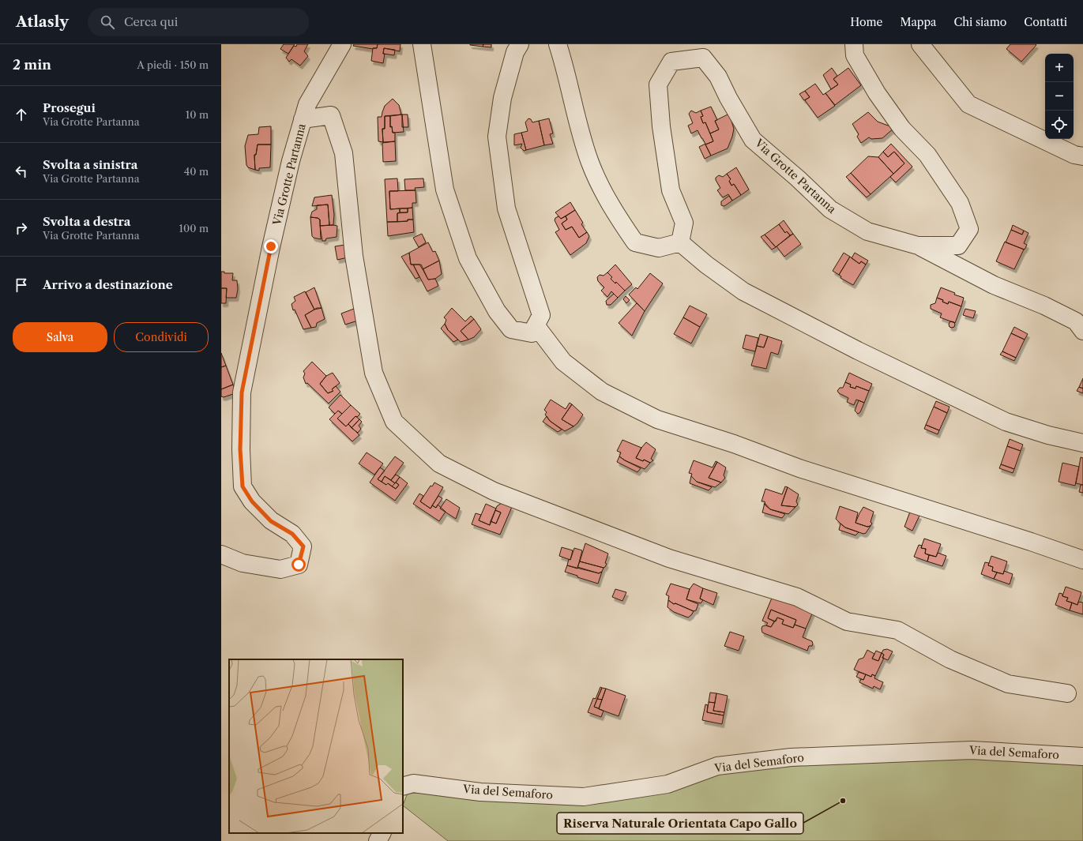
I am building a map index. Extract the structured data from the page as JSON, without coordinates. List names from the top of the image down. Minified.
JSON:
{"streets":{"street":["Via Grotte Partanna","Via del Semaforo"]},"places":["Riserva Naturale Orientata Capo Gallo"],"page":{"header":"Atlasly","search":"Cerca qui","nav":["Home","Mappa","Chi siamo","Contatti"],"heading":["2 min","A piedi · 150 m"],"map_buttons":["+","−"],"list":[["Prosegui","Via Grotte Partanna","10 m"],["Svolta a sinistra","Via Grotte Partanna","40 m"],["Svolta a destra","Via Grotte Partanna","100 m"],"Arrivo a destinazione"],"buttons":["Salva","Condividi"]}}
